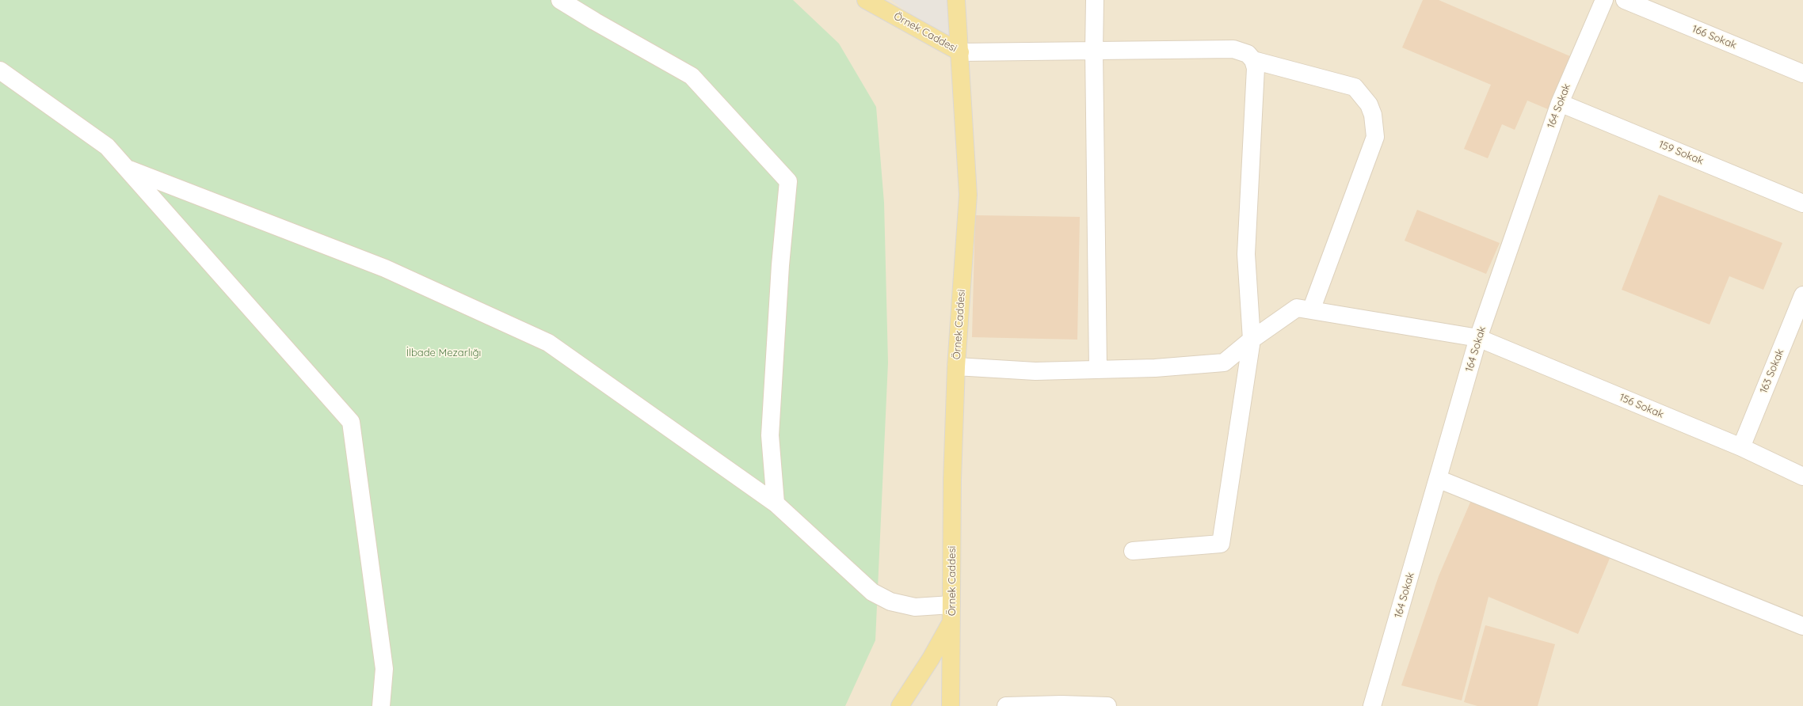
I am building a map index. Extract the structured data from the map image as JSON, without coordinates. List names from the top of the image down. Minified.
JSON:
{"streets":{"main road":["Örnek Caddesi"],"street":["166 Sokak","164 Sokak","159 Sokak","163 Sokak","156 Sokak"]},"crossings":[["Örnek Caddesi","156 Sokak"],["164 Sokak","159 Sokak"],["164 Sokak","156 Sokak"],["163 Sokak","156 Sokak"]],"parks":["İlbade Mezarlığı"]}
